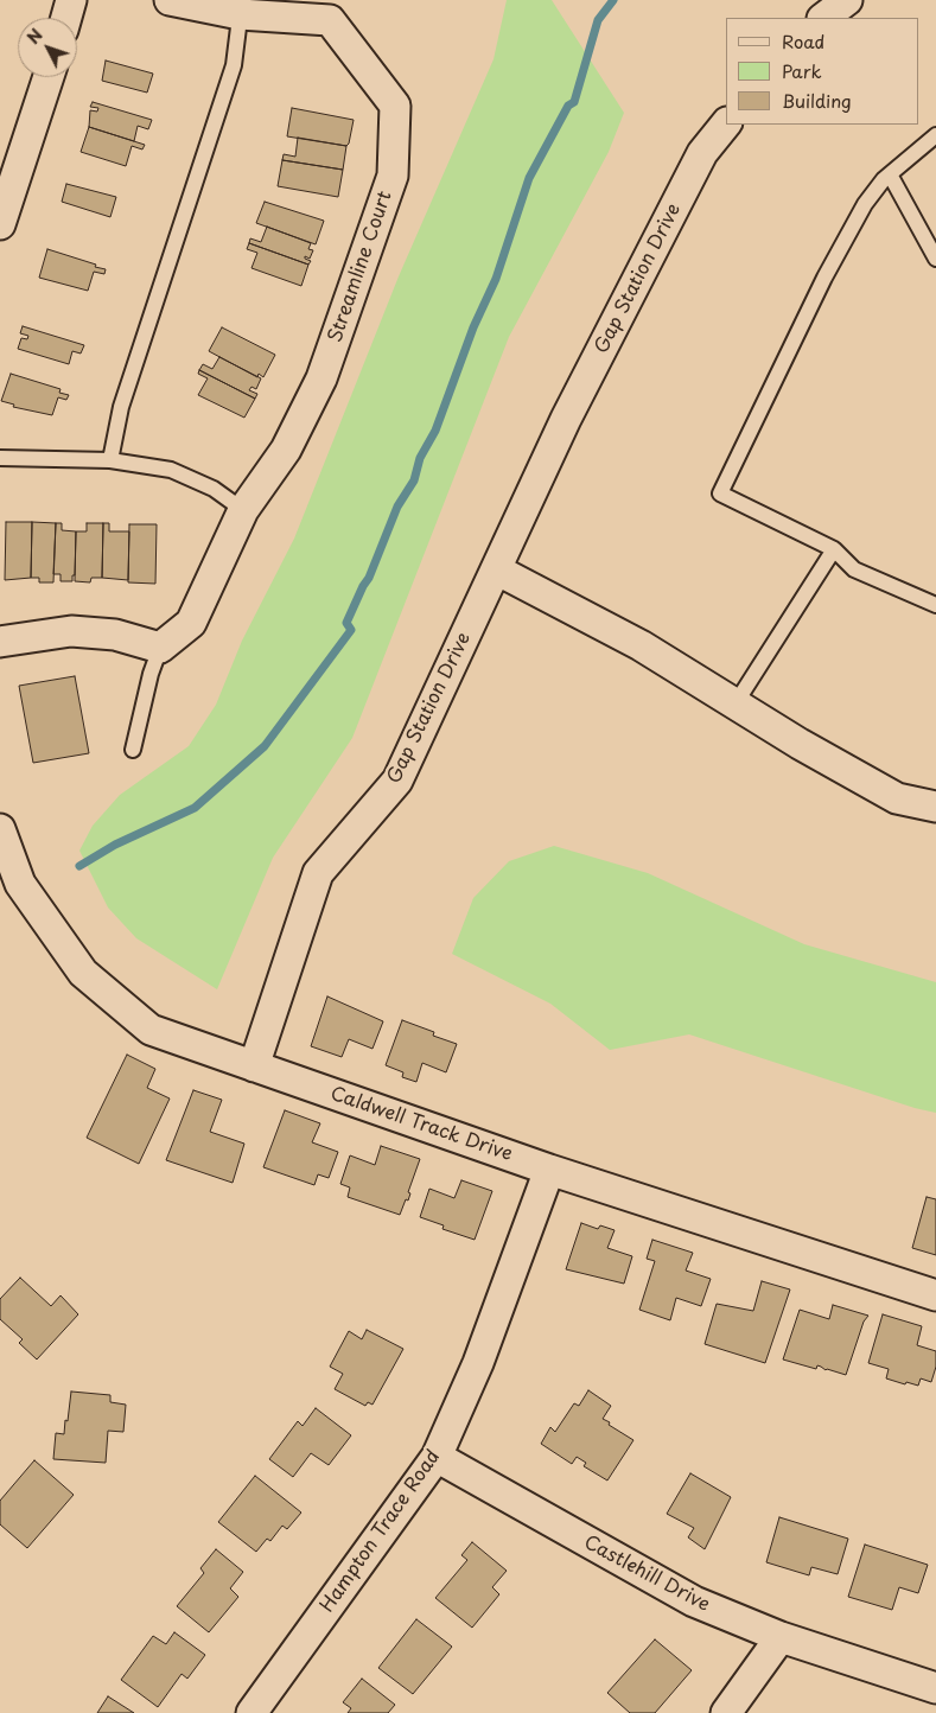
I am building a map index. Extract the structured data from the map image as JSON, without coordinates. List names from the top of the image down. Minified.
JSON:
{"streets":{"street":["Streamline Court","Gap Station Drive","Caldwell Track Drive","Hampton Trace Road","Castlehill Drive"]},"crossings":[["Gap Station Drive","Caldwell Track Drive"],["Caldwell Track Drive","Hampton Trace Road"],["Hampton Trace Road","Castlehill Drive"]],"legend":["Road","Park","Building"],"north":"top left"}
